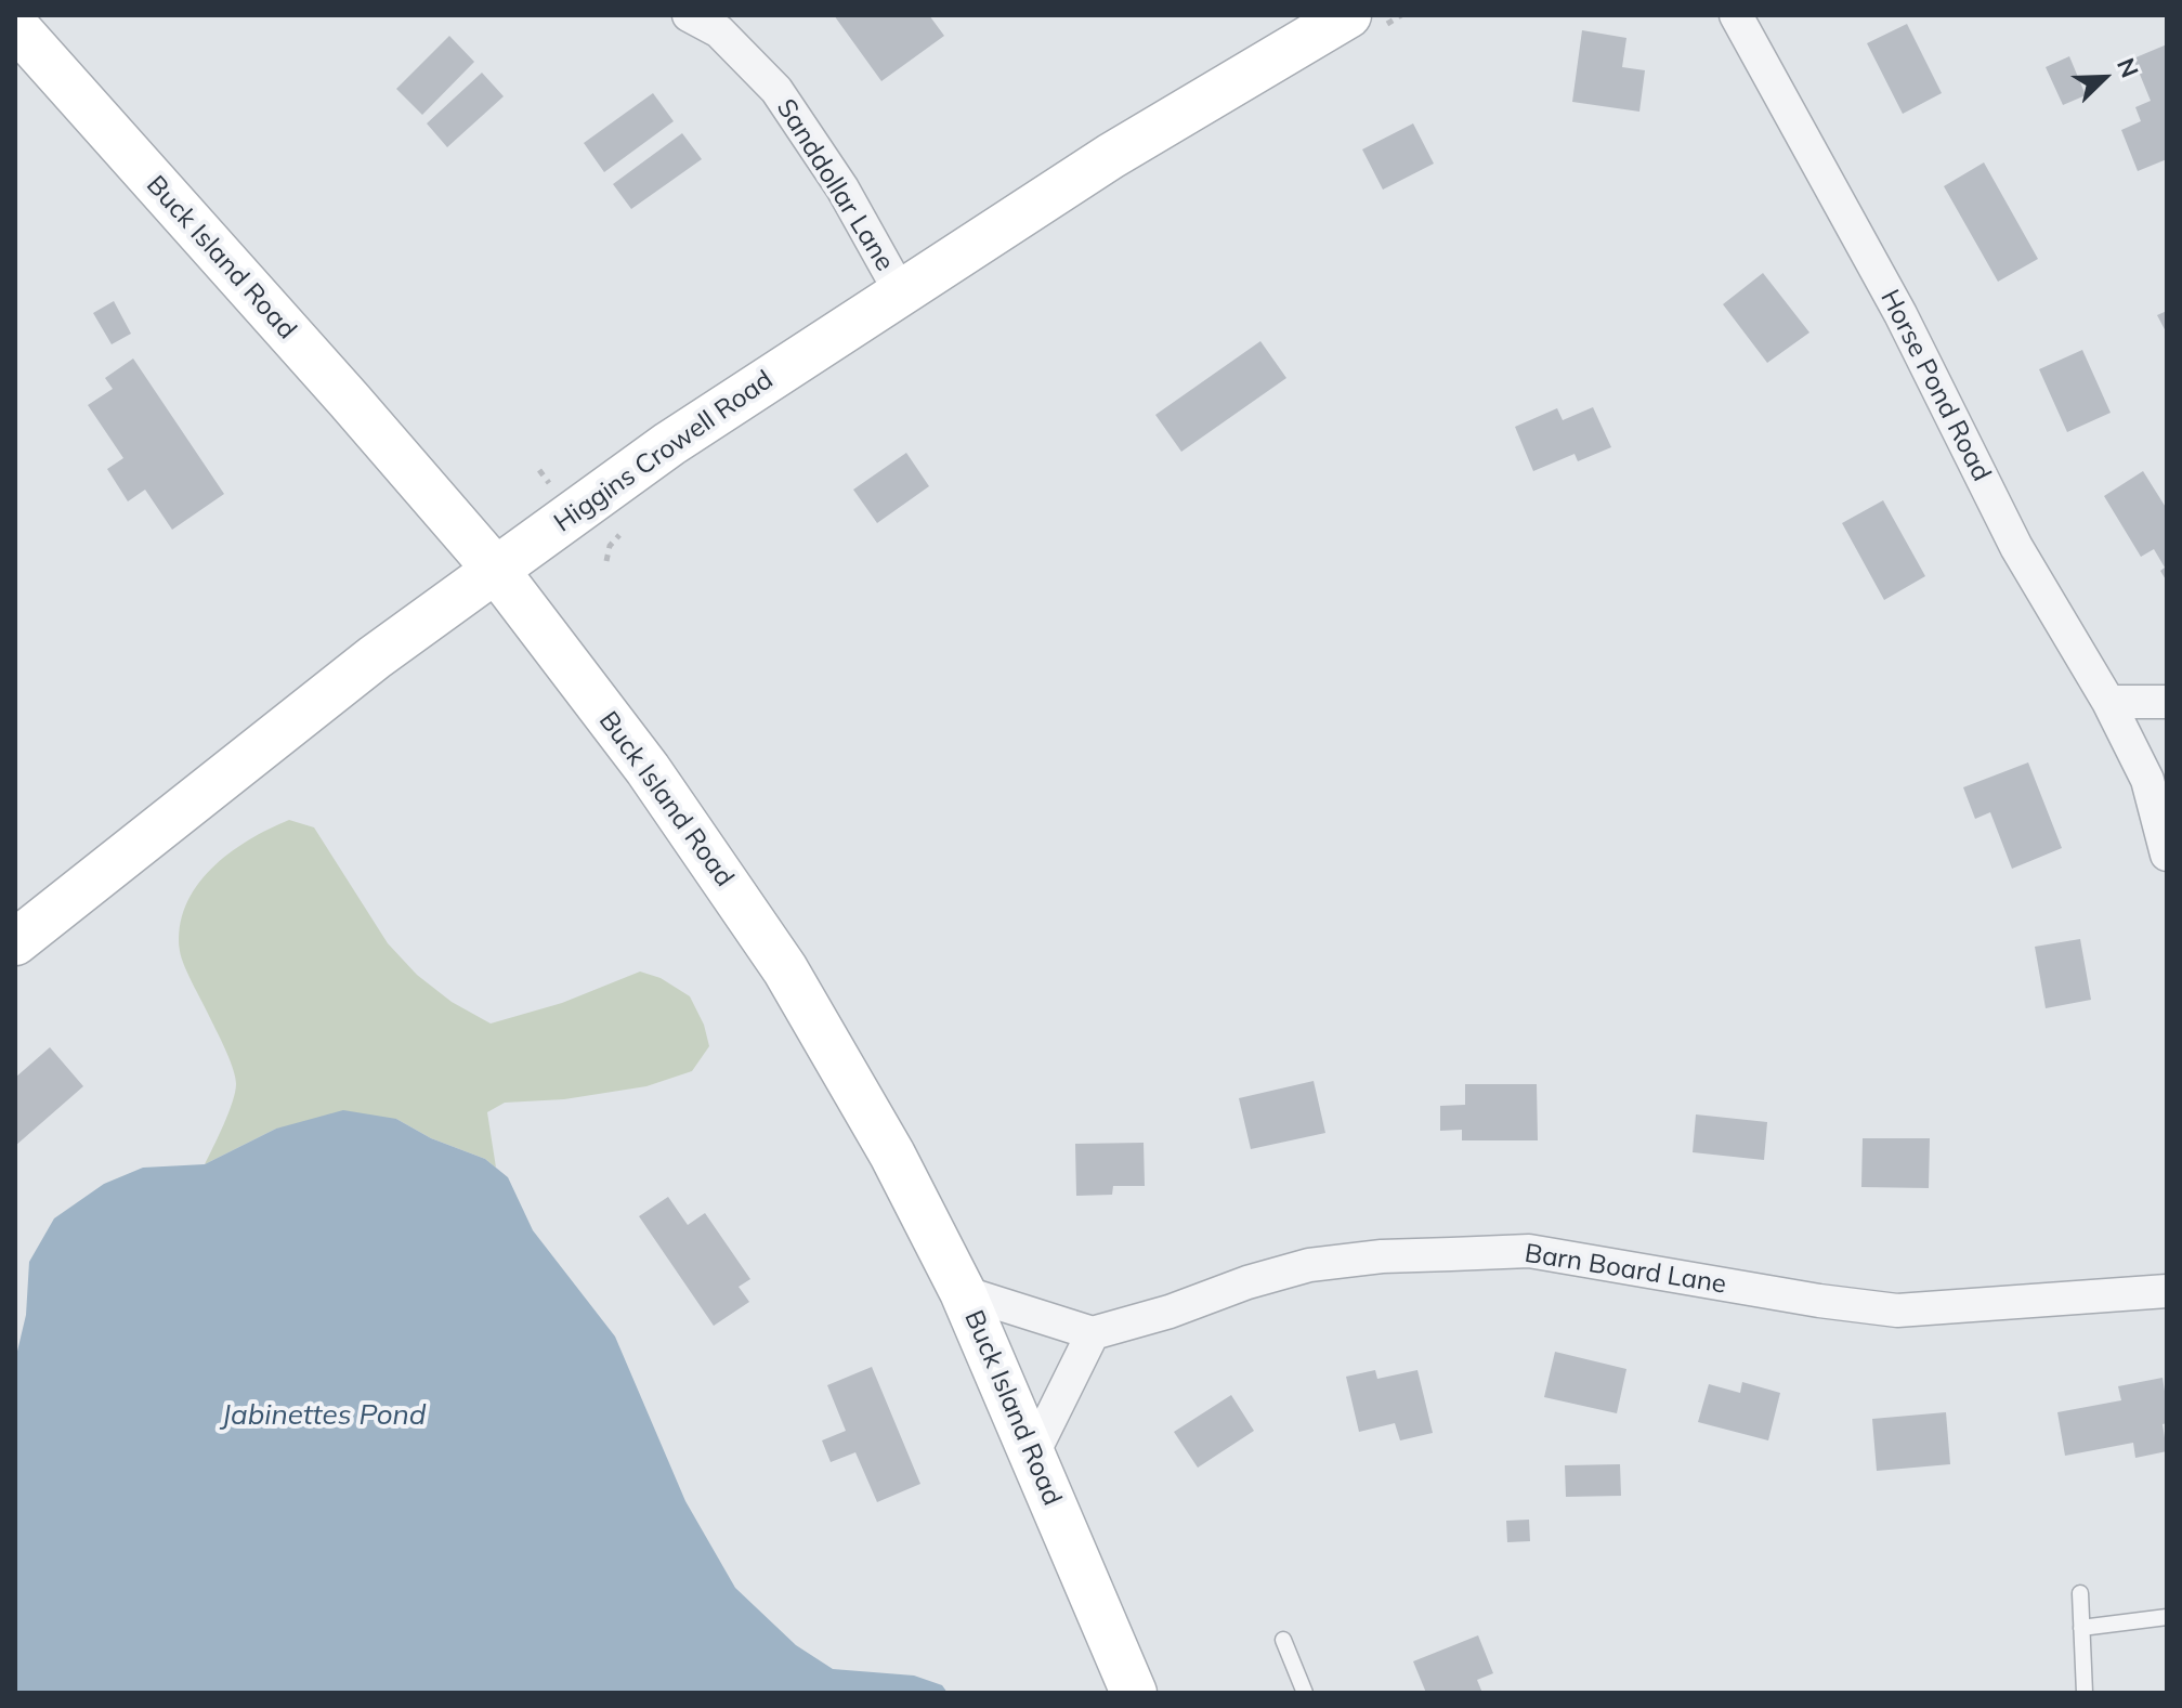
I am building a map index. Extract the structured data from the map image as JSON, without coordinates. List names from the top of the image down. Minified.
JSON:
{"streets":{"main road":["Buck Island Road","Higgins Crowell Road"],"street":["Sanddollar Lane","Horse Pond Road","Barn Board Lane"]},"crossings":[["Sanddollar Lane","Higgins Crowell Road"],["Buck Island Road","Higgins Crowell Road"]],"water":["Jabinettes Pond"],"north":"top right"}
